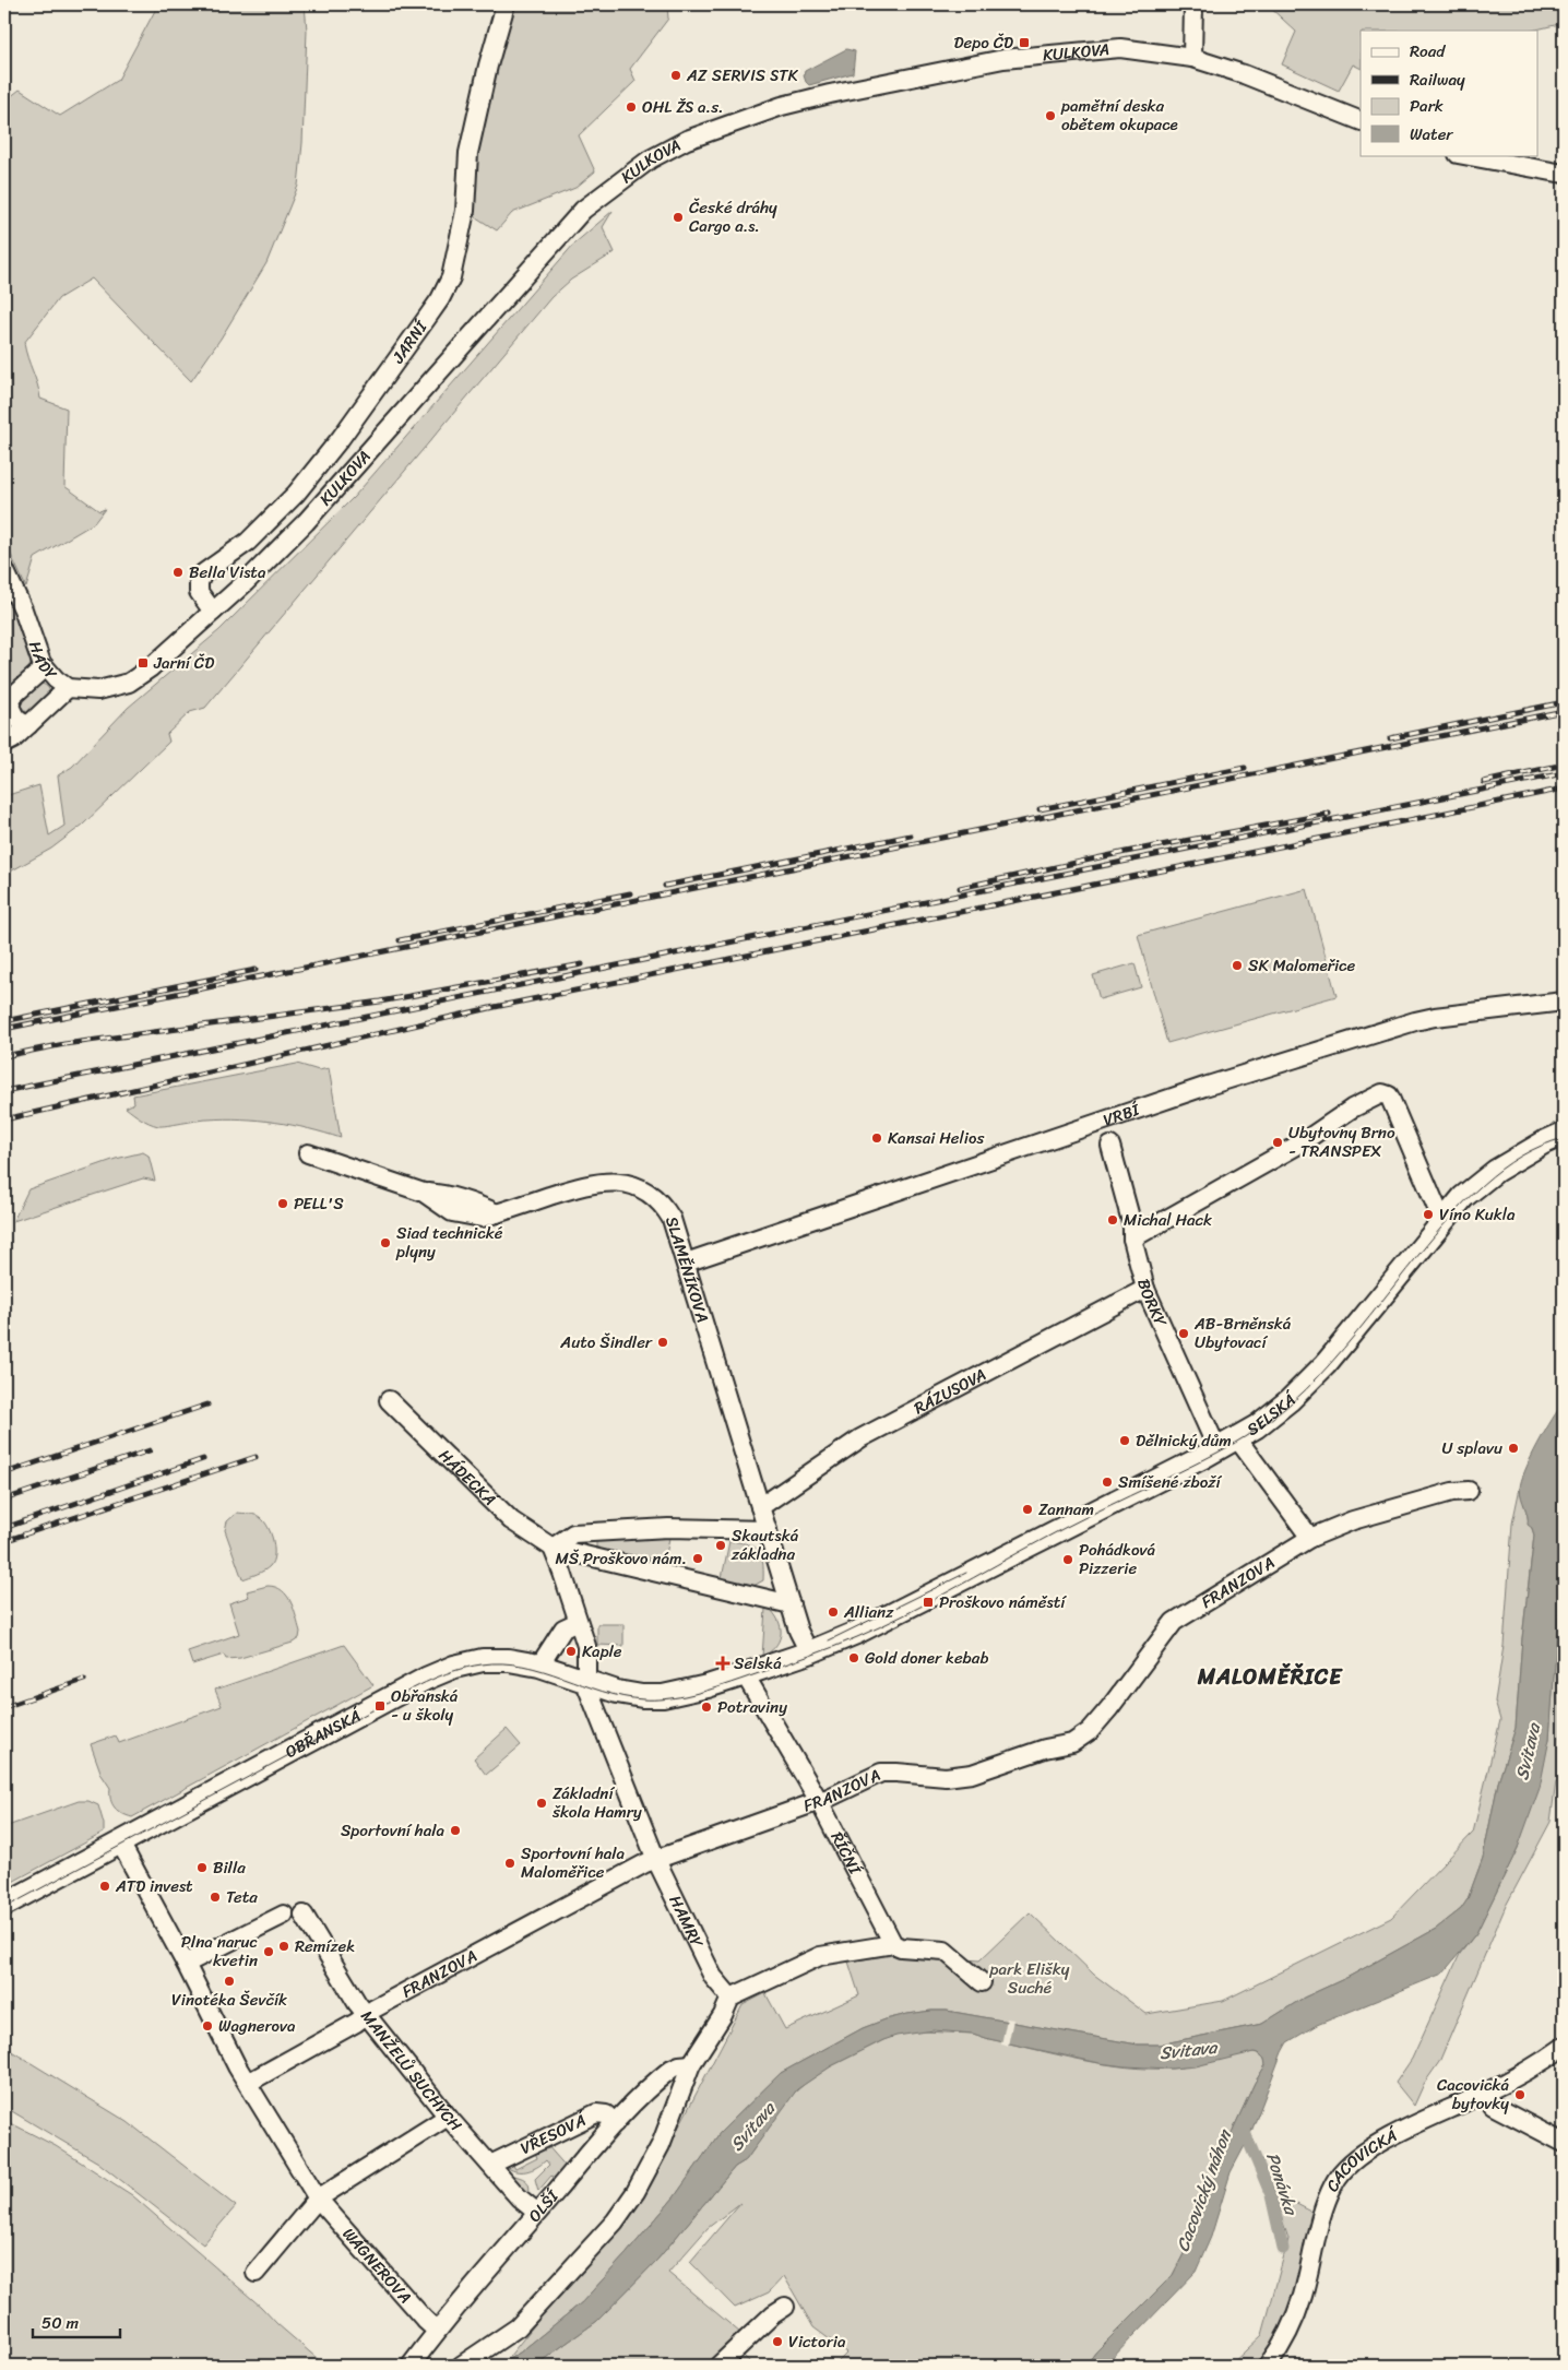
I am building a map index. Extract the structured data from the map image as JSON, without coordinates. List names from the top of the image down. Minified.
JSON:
{"streets":{"main road":["SELSKÁ","OBŘANSKÁ"],"street":["KULKOVA","JARNÍ","HÁDY","VRBÍ","SLAMĚNÍKOVA","BORKY","RÁZUSOVA","HÁDECKÁ","FRANZOVA","ŘÍČNÍ","HAMRY","MANŽELŮ SUCHÝCH","VŘESOVÁ","CACOVICKÁ","OLŠÍ","WÁGNEROVA"]},"crossings":[["KULKOVA","JARNÍ"],["KULKOVA","HÁDY"],["VRBÍ","SLAMĚNÍKOVA"],["SLAMĚNÍKOVA","RÁZUSOVA"],["BORKY","RÁZUSOVA"],["BORKY","SELSKÁ"],["SELSKÁ","OBŘANSKÁ"],["SELSKÁ","ŘÍČNÍ"],["FRANZOVA","ŘÍČNÍ"],["FRANZOVA","HAMRY"],["FRANZOVA","MANŽELŮ SUCHÝCH"],["OBŘANSKÁ","HAMRY"],["OBŘANSKÁ","WÁGNEROVA"],["MANŽELŮ SUCHÝCH","VŘESOVÁ"],["MANŽELŮ SUCHÝCH","OLŠÍ"],["VŘESOVÁ","OLŠÍ"],["OLŠÍ","WÁGNEROVA"]],"districts":["MALOMĚŘICE"],"water":["Svitava","Ponávka","Cacovický náhon"],"parks":["park Elišky Suché"],"places":{"transit":["Depo ČD","Jarní ČD","Proškovo náměstí","Obřanská - u školy"],"other":["AZ SERVIS STK","OHL ŽS a.s.","pamětní deska obětem okupace","České dráhy Cargo a.s.","Bella Vista","SK Malomeřice","Kansai Helios","Ubytovny Brno - TRANSPEX","PELL'S","Víno Kukla","Michal Hack","Siad technické plyny","AB-Brněnská Ubytovací","Auto Šindler","Dělnický dům","U splavu","Smíšené zboží","Zannam","Skautská základna","MŠ Proškovo nám.","Pohádková Pizzerie","Allianz","Kaple","Gold doner kebab","Potraviny","Základní škola Hamry","Sportovní hala","Sportovní hala Maloměřice","Billa","ATD invest","Teta","Remízek","Plna naruc kvetin","Vinotéka Ševčík","Wagnerova","Cacovická bytovky","Victoria"],"health":["Selská"]},"legend":["Road","Railway","Park","Water"],"scale_bar":"50 m"}
